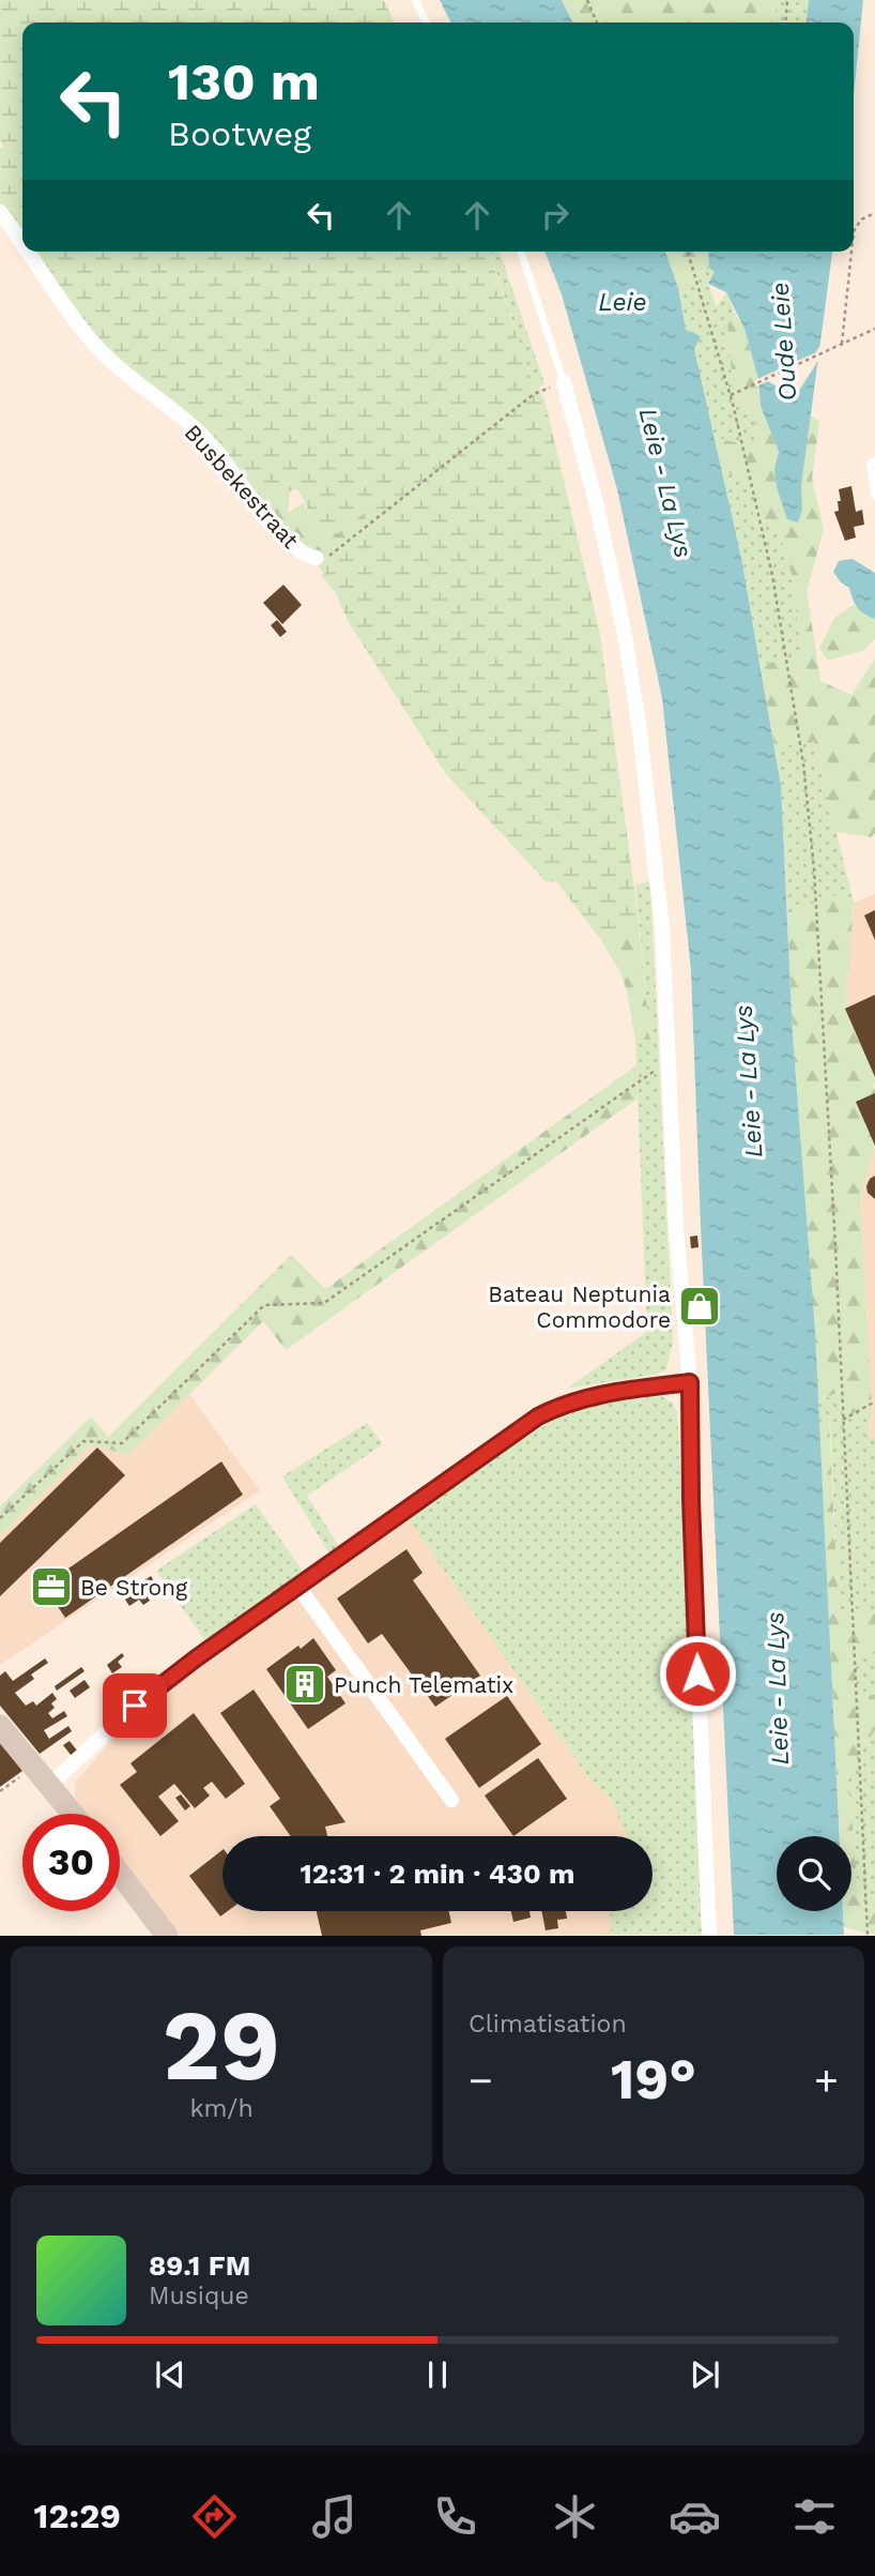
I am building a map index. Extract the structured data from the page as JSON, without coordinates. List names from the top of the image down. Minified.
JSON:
{"streets":{"street":["Busbekestraat"]},"water":["Leie","Oude Leie","Leie - La Lys"],"places":{"shop":["Bateau Neptunia Commodore"],"office":["Be Strong"],"building":["Punch Telematix"]},"page":{"turn":["130 m","Bootweg"],"limit":"30","trip":"12:31 · 2 min · 430 m","tile":[["29","km/h"],"Climatisation"],"heat":["−","19°","+"],"song":["89.1 FM","Musique"],"tabs":"12:29"}}
